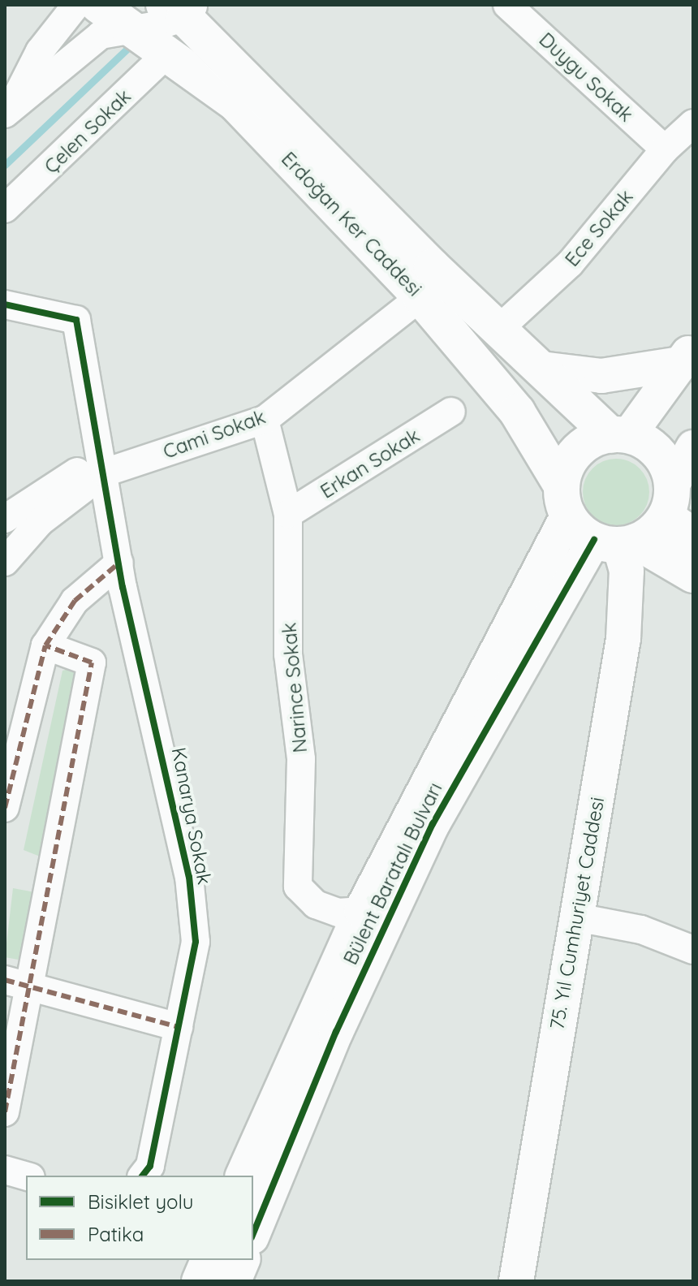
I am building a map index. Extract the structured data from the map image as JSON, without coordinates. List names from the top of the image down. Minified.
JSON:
{"streets":{"main road":["Erdoğan Ker Caddesi"],"street":["Duygu Sokak","Çelen Sokak","Ece Sokak","Cami Sokak","Erkan Sokak","Narince Sokak","Kanarya Sokak","Bülent Baratalı Bulvarı","75. Yıl Cumhuriyet Caddesi"]},"crossings":[["Duygu Sokak","Ece Sokak"],["Çelen Sokak","Erdoğan Ker Caddesi"],["Erdoğan Ker Caddesi","Ece Sokak"],["Erdoğan Ker Caddesi","Cami Sokak"],["Erdoğan Ker Caddesi","Bülent Baratalı Bulvarı"],["Erdoğan Ker Caddesi","75. Yıl Cumhuriyet Caddesi"],["Cami Sokak","Narince Sokak"],["Cami Sokak","Kanarya Sokak"],["Erkan Sokak","Narince Sokak"],["Narince Sokak","Bülent Baratalı Bulvarı"],["Bülent Baratalı Bulvarı","75. Yıl Cumhuriyet Caddesi"]],"legend":["Bisiklet yolu","Patika"]}
